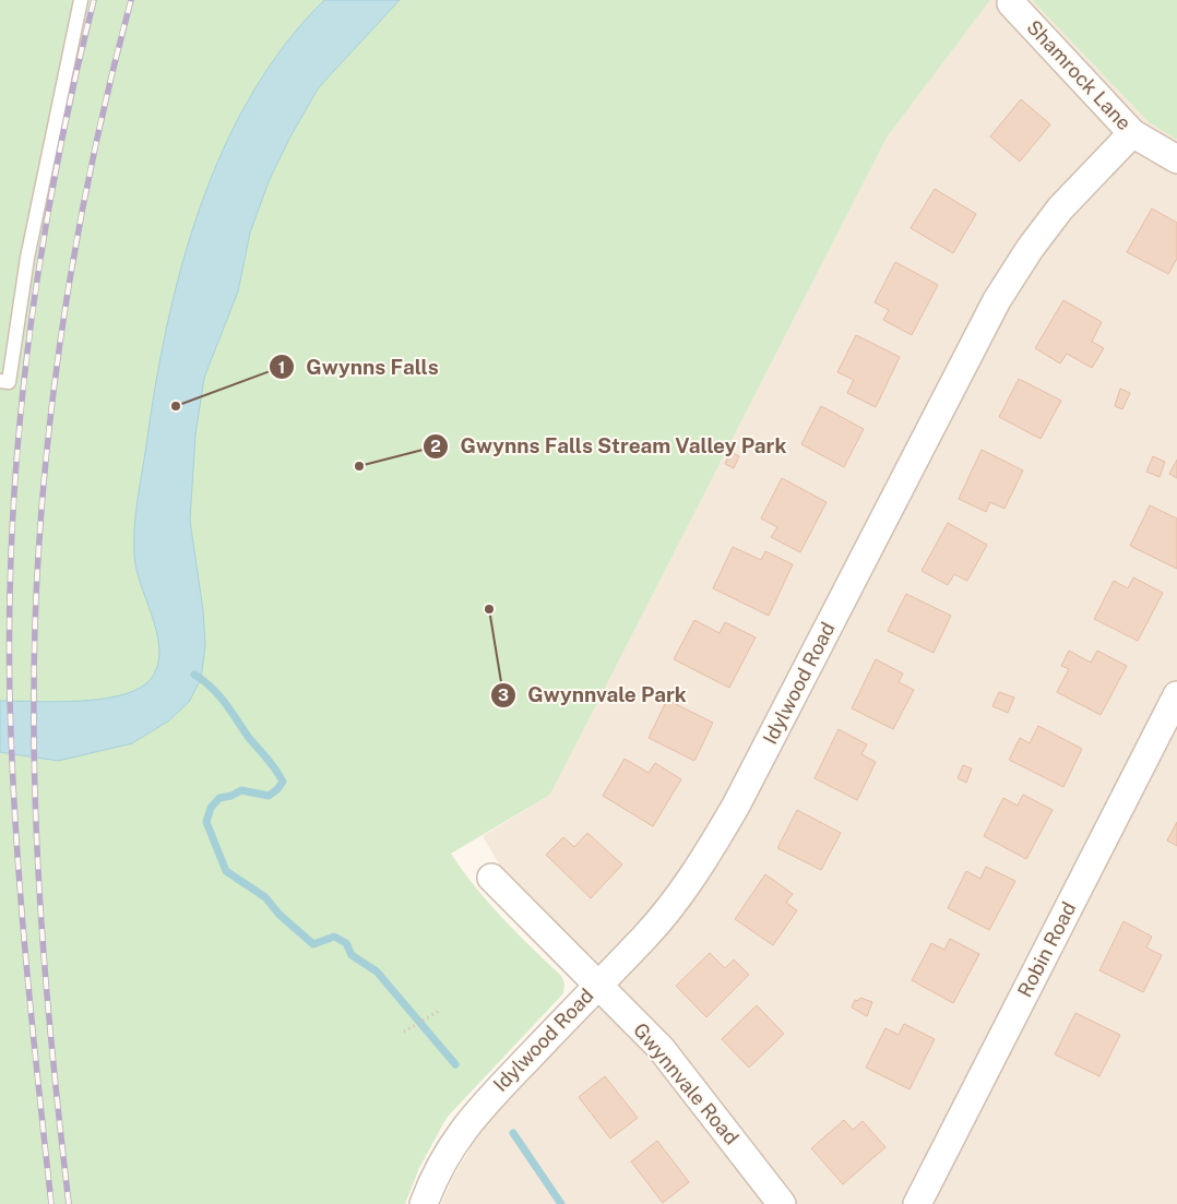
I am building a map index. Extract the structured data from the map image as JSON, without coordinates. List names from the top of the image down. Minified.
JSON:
{"streets":{"street":["Shamrock Lane","Idylwood Road","Robin Road","Gwynnvale Road"]},"crossings":[["Shamrock Lane","Idylwood Road"],["Idylwood Road","Gwynnvale Road"]],"places":["Gwynns Falls","Gwynns Falls Stream Valley Park","Gwynnvale Park"]}
